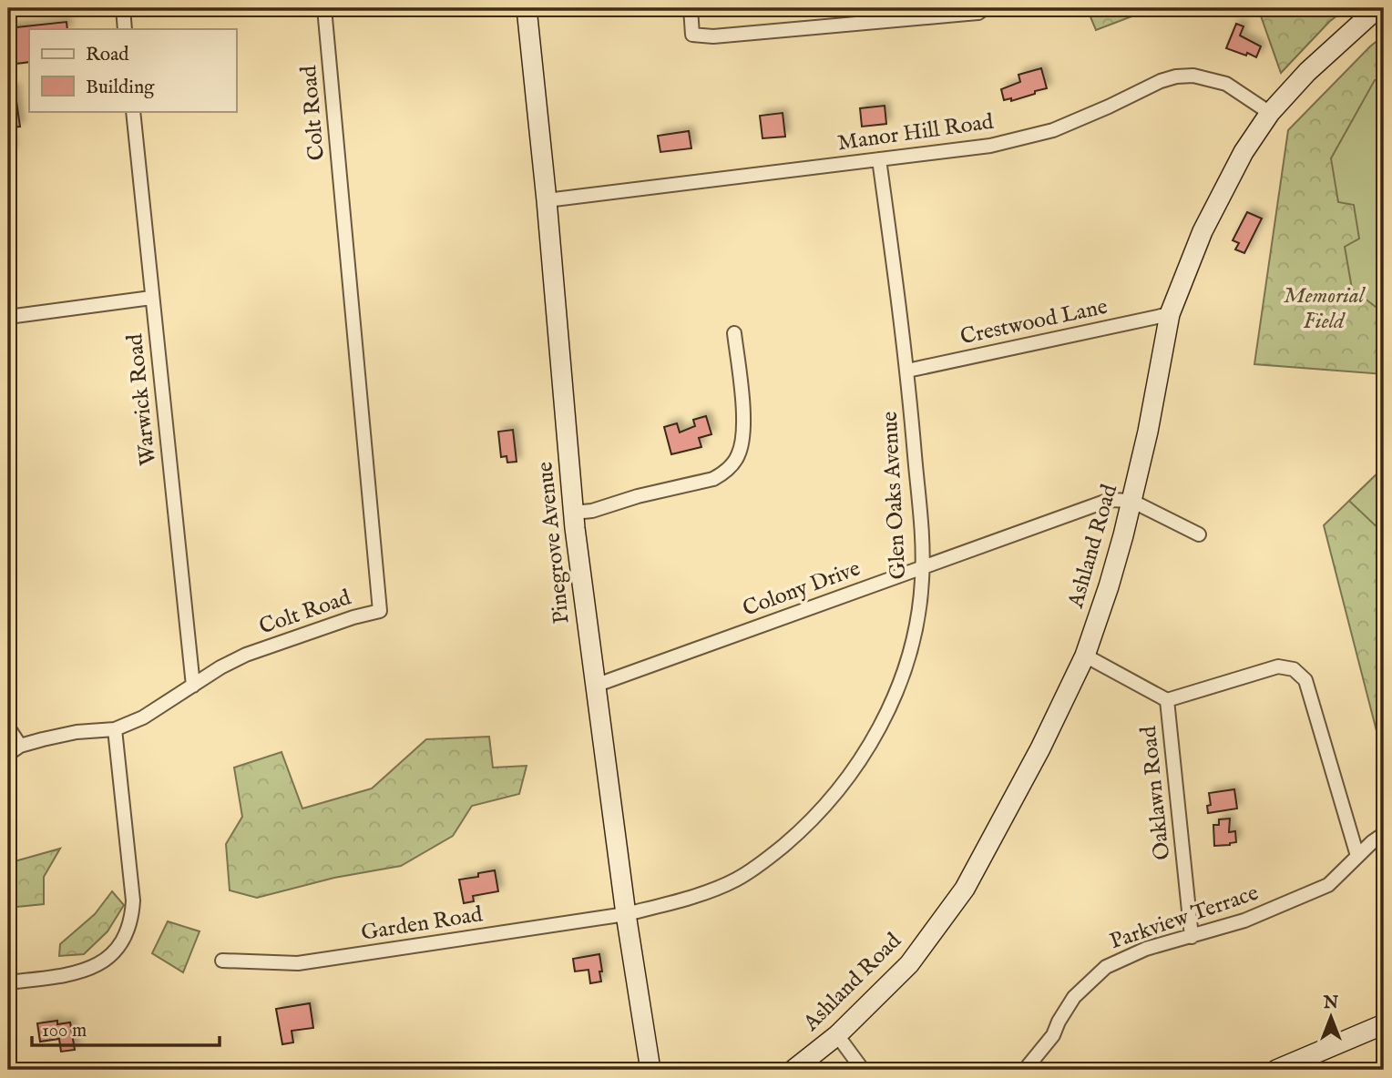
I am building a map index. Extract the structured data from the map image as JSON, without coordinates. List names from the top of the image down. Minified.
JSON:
{"streets":{"street":["Colt Road","Manor Hill Road","Crestwood Lane","Warwick Road","Glen Oaks Avenue","Pinegrove Avenue","Ashland Road","Colony Drive","Oaklawn Road","Parkview Terrace","Garden Road"]},"crossings":[["Colt Road","Warwick Road"],["Manor Hill Road","Glen Oaks Avenue"],["Manor Hill Road","Pinegrove Avenue"],["Manor Hill Road","Ashland Road"],["Crestwood Lane","Glen Oaks Avenue"],["Crestwood Lane","Ashland Road"],["Glen Oaks Avenue","Pinegrove Avenue"],["Glen Oaks Avenue","Colony Drive"],["Glen Oaks Avenue","Garden Road"],["Pinegrove Avenue","Colony Drive"],["Pinegrove Avenue","Garden Road"],["Ashland Road","Colony Drive"],["Ashland Road","Oaklawn Road"],["Oaklawn Road","Parkview Terrace"]],"parks":["Memorial Field"],"legend":["Road","Building"],"scale_bar":"100 m","north":"top"}
